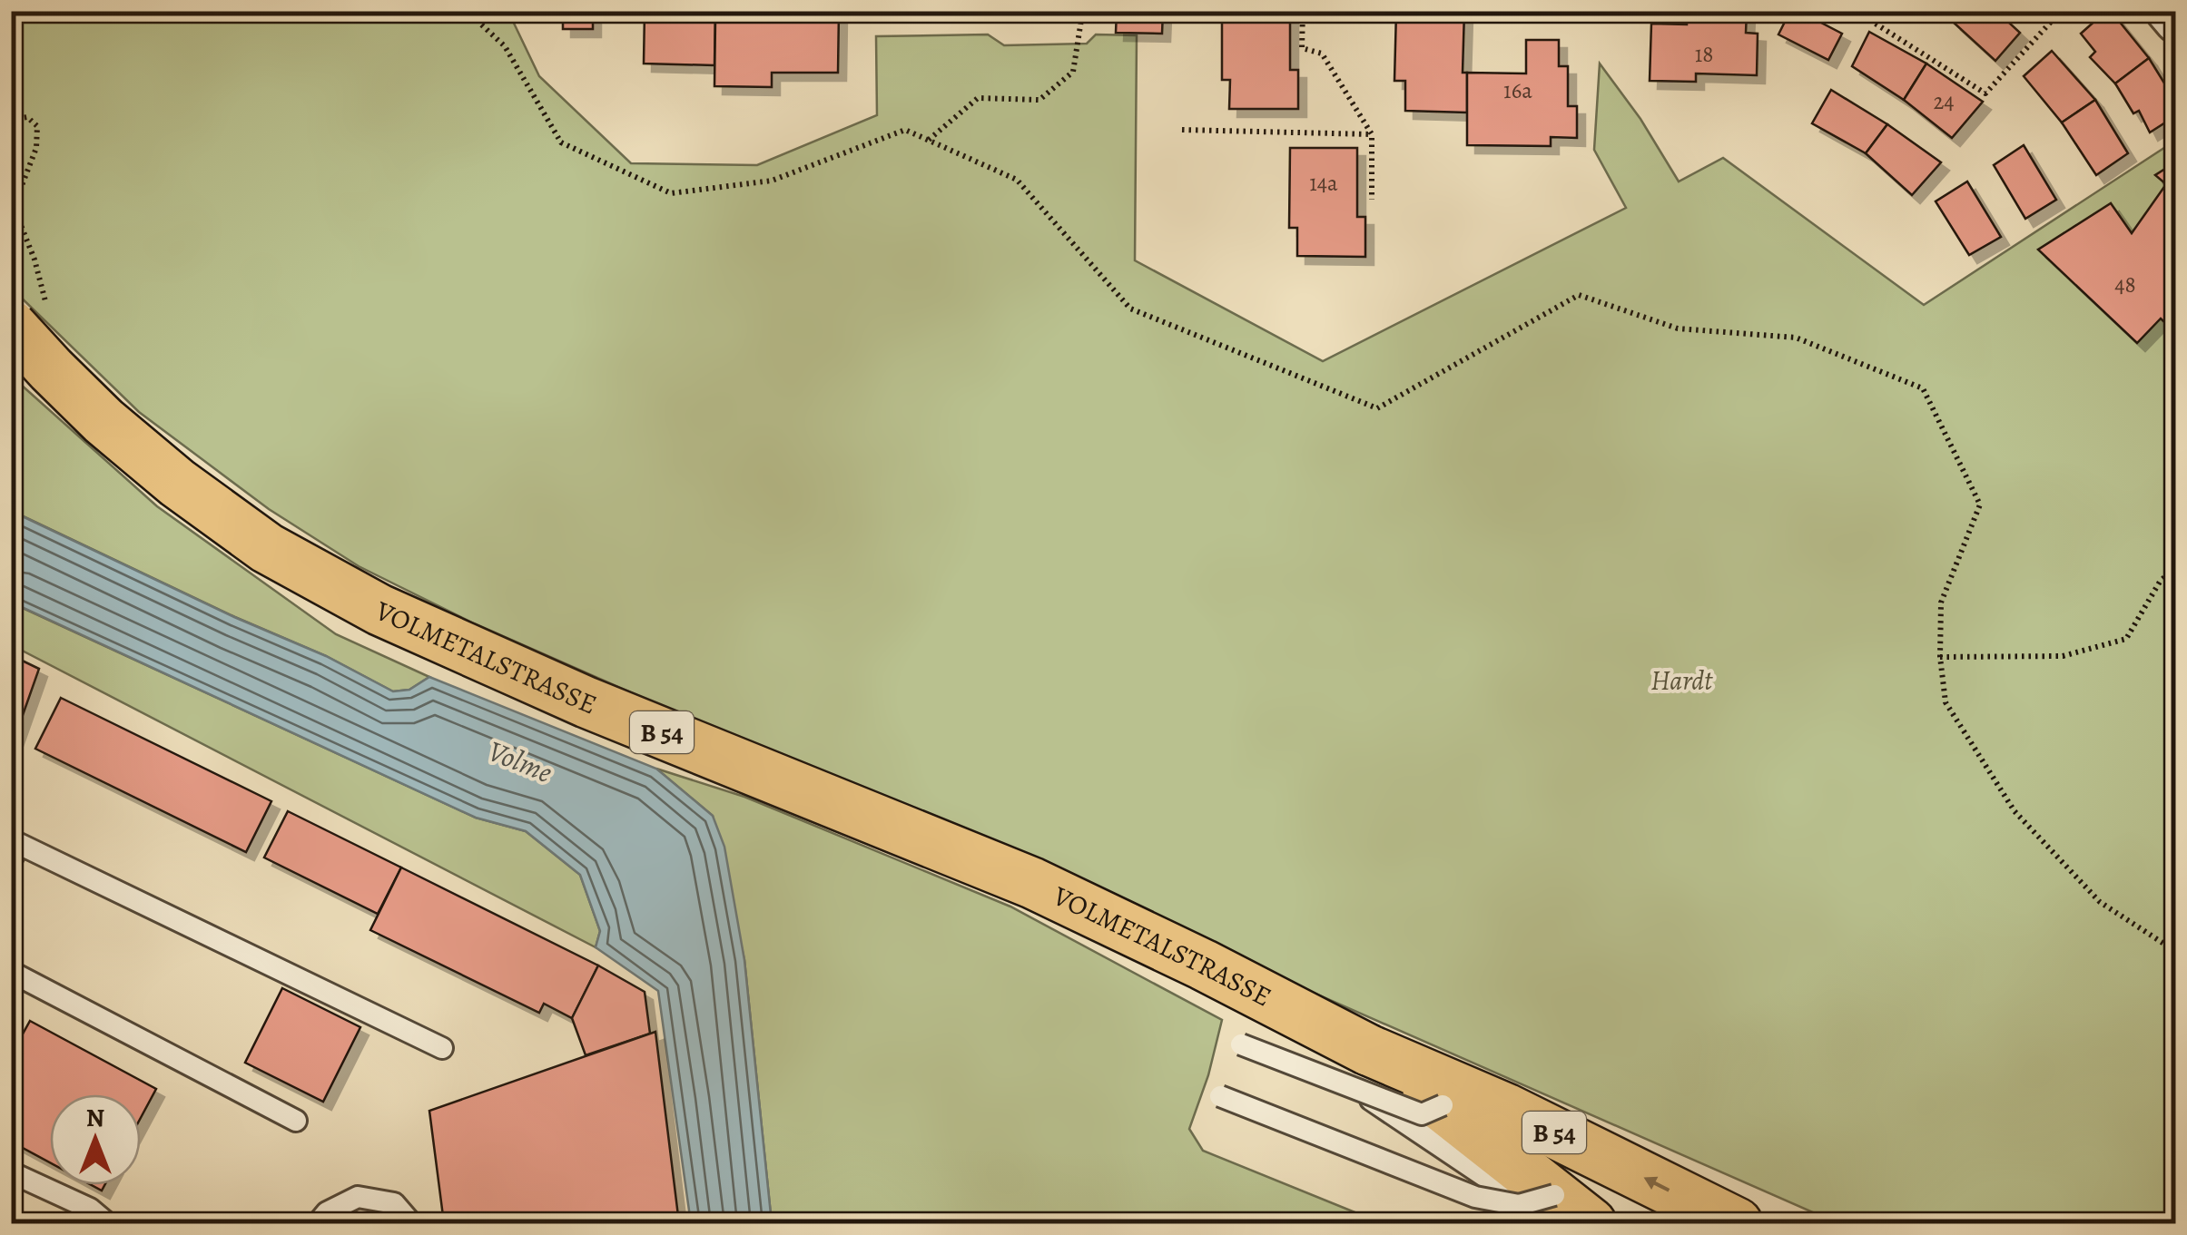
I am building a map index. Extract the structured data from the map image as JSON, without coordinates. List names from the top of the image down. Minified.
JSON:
{"streets":{"main road":["VOLMETALSTRASSE","B 54"]},"water":["Volme"],"parks":["Hardt"],"house_numbers":["18","16a","24","14a","48"],"north":"top"}
